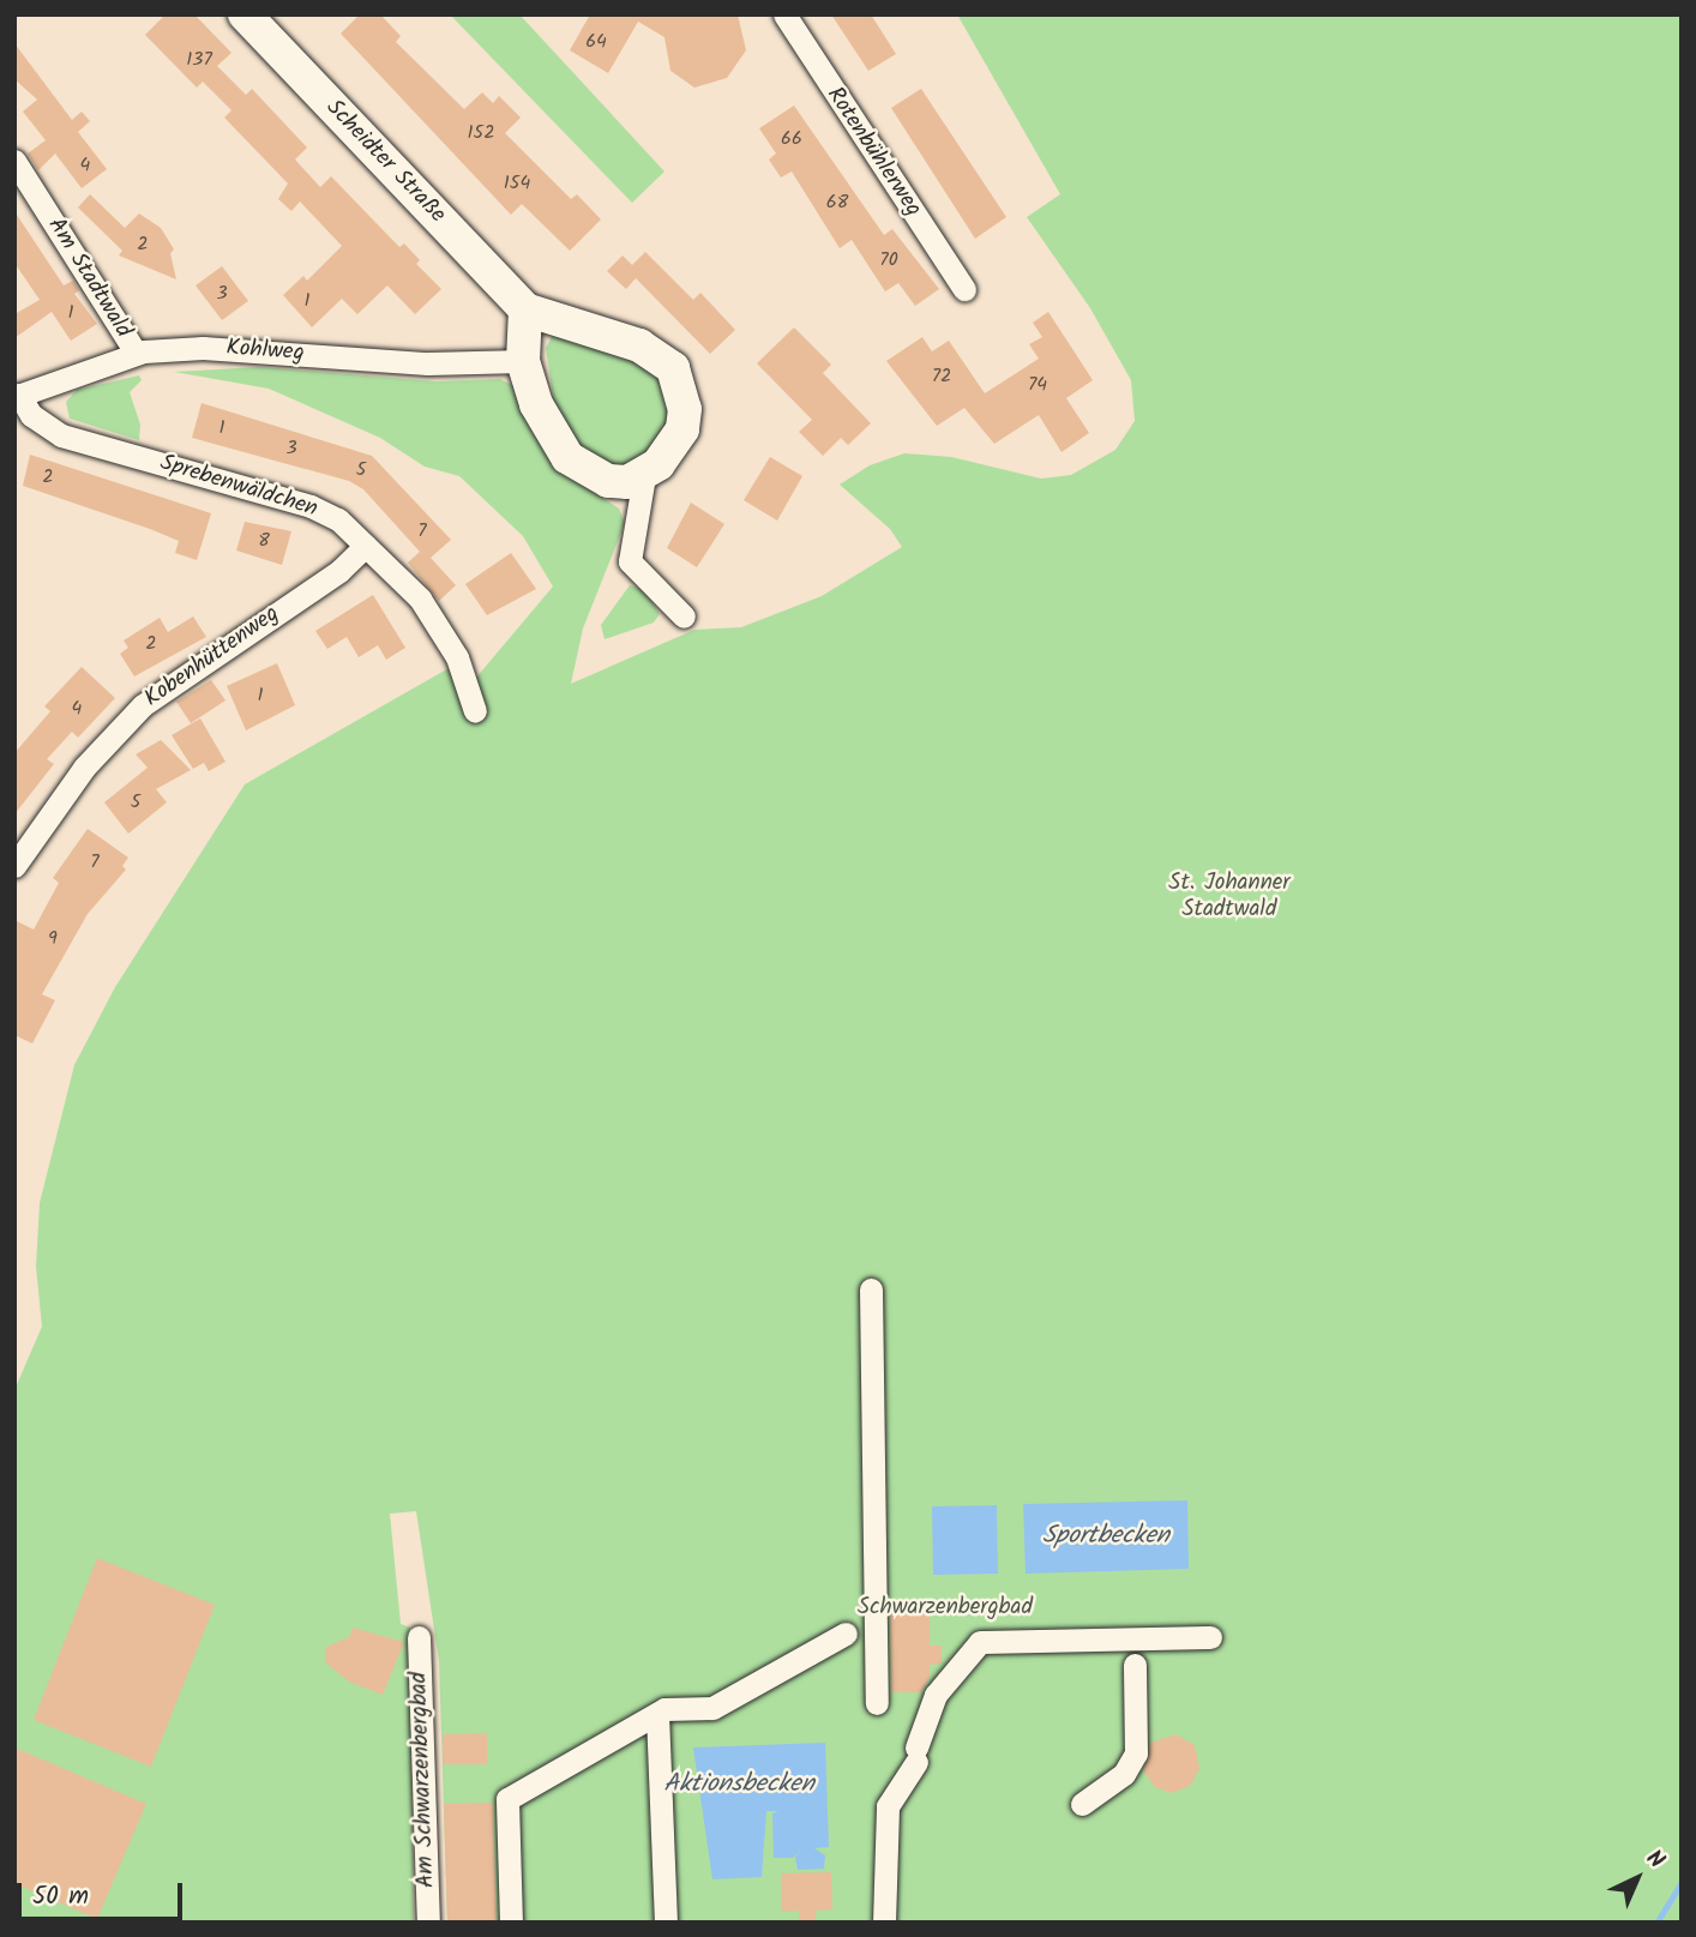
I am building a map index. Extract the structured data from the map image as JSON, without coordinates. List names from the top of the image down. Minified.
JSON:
{"streets":{"street":["Rotenbühlerweg","Scheidter Straße","Am Stadtwald","Kohlweg","Sprebenwäldchen","Kobenhüttenweg","Am Schwarzenbergbad"]},"crossings":[["Am Stadtwald","Kohlweg"],["Kohlweg","Sprebenwäldchen"],["Sprebenwäldchen","Kobenhüttenweg"]],"water":["Sportbecken","Aktionsbecken"],"parks":["St. Johanner Stadtwald","Schwarzenbergbad"],"house_numbers":["64","137","152","66","4","154","68","2","70","3","1","1","72","74","1","3","5","2","7","8","2","1","4","5","7","9"],"scale_bar":"50 m","north":"top right"}
